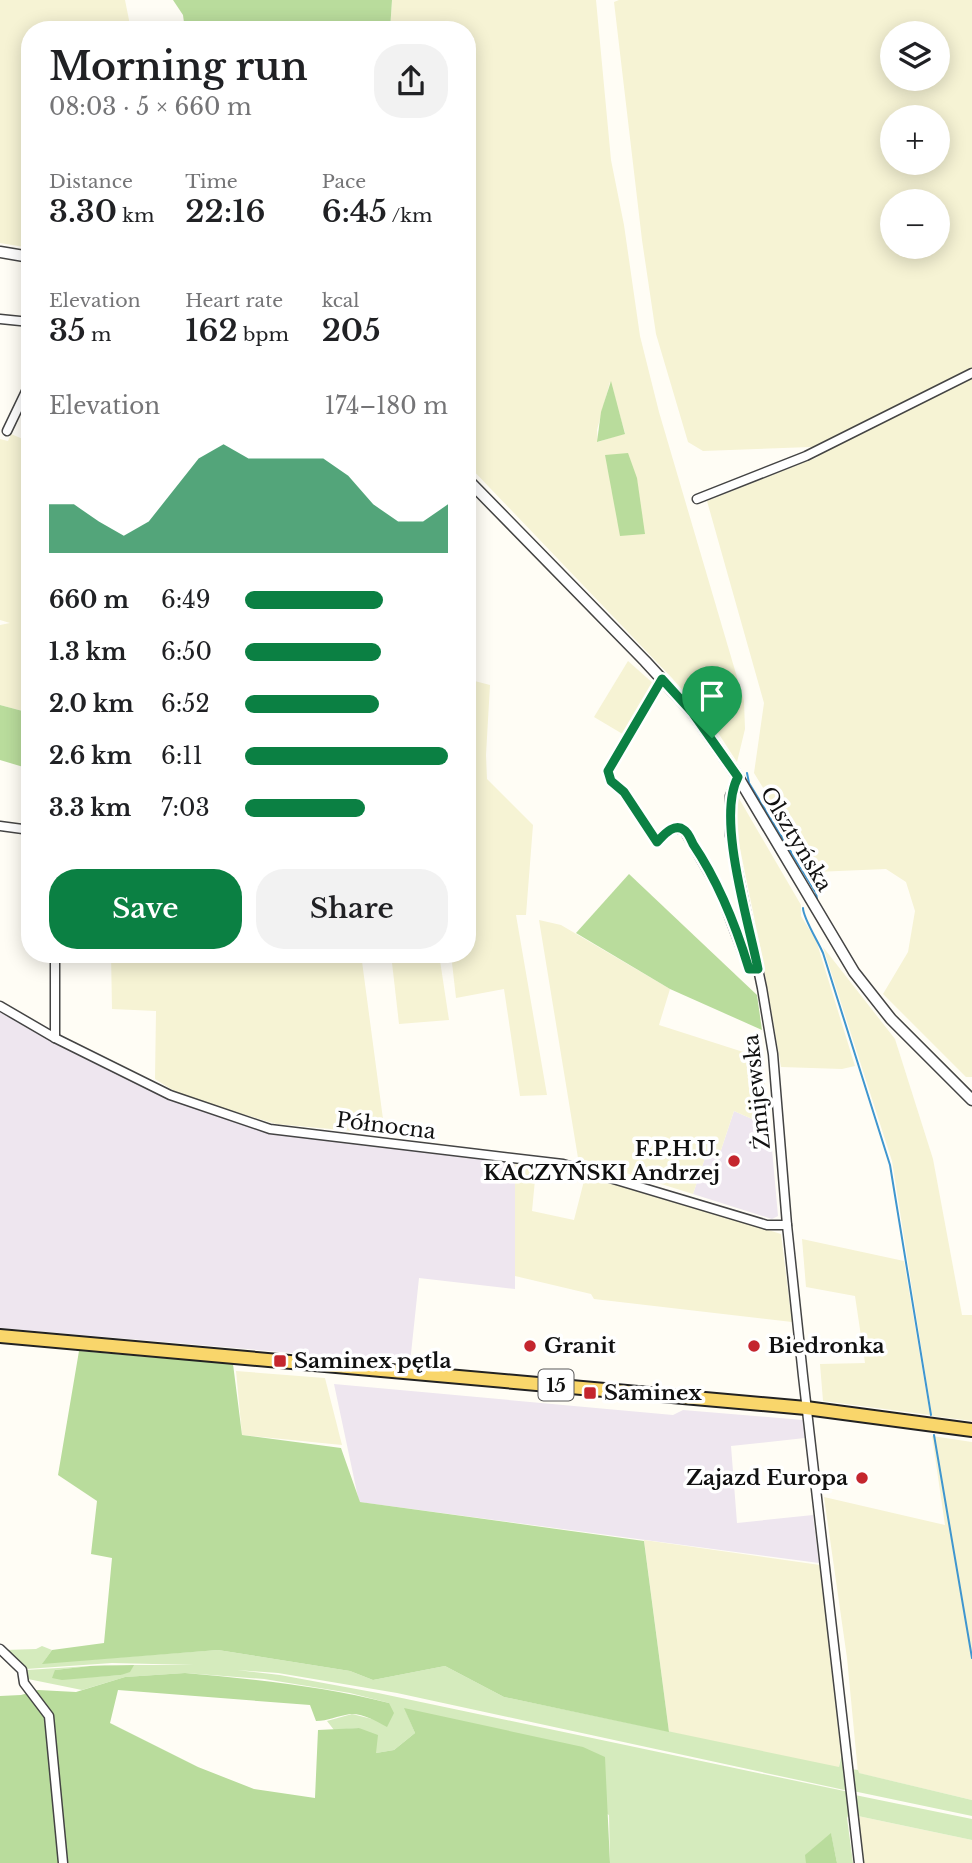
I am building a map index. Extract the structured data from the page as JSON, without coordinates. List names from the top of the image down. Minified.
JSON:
{"streets":{"main road":["15"],"street":["Olsztyńska","Żmijewska","Północna"]},"crossings":[["Olsztyńska","Żmijewska"],["Żmijewska","Północna"],["Żmijewska","15"]],"places":{"other":["F.P.H.U. KACZYŃSKI Andrzej","Granit","Biedronka","Zajazd Europa"],"transit":["Saminex pętla","Saminex"]},"page":{"map_buttons":["+","−"],"heading":["Morning run","08:03 · 5 × 660 m"],"stats":[["Distance","3.30 km"],["Time","22:16"],["Pace","6:45 /km"],["Elevation","35 m"],["Heart rate","162 bpm"],["kcal","205"]],"chart":["Elevation","174–180 m"],"list":[{"name":"660 m","note":"6:49"},{"name":"1.3 km","note":"6:50"},{"name":"2.0 km","note":"6:52"},{"name":"2.6 km","note":"6:11"},{"name":"3.3 km","note":"7:03"}],"buttons":["Save","Share"]}}
